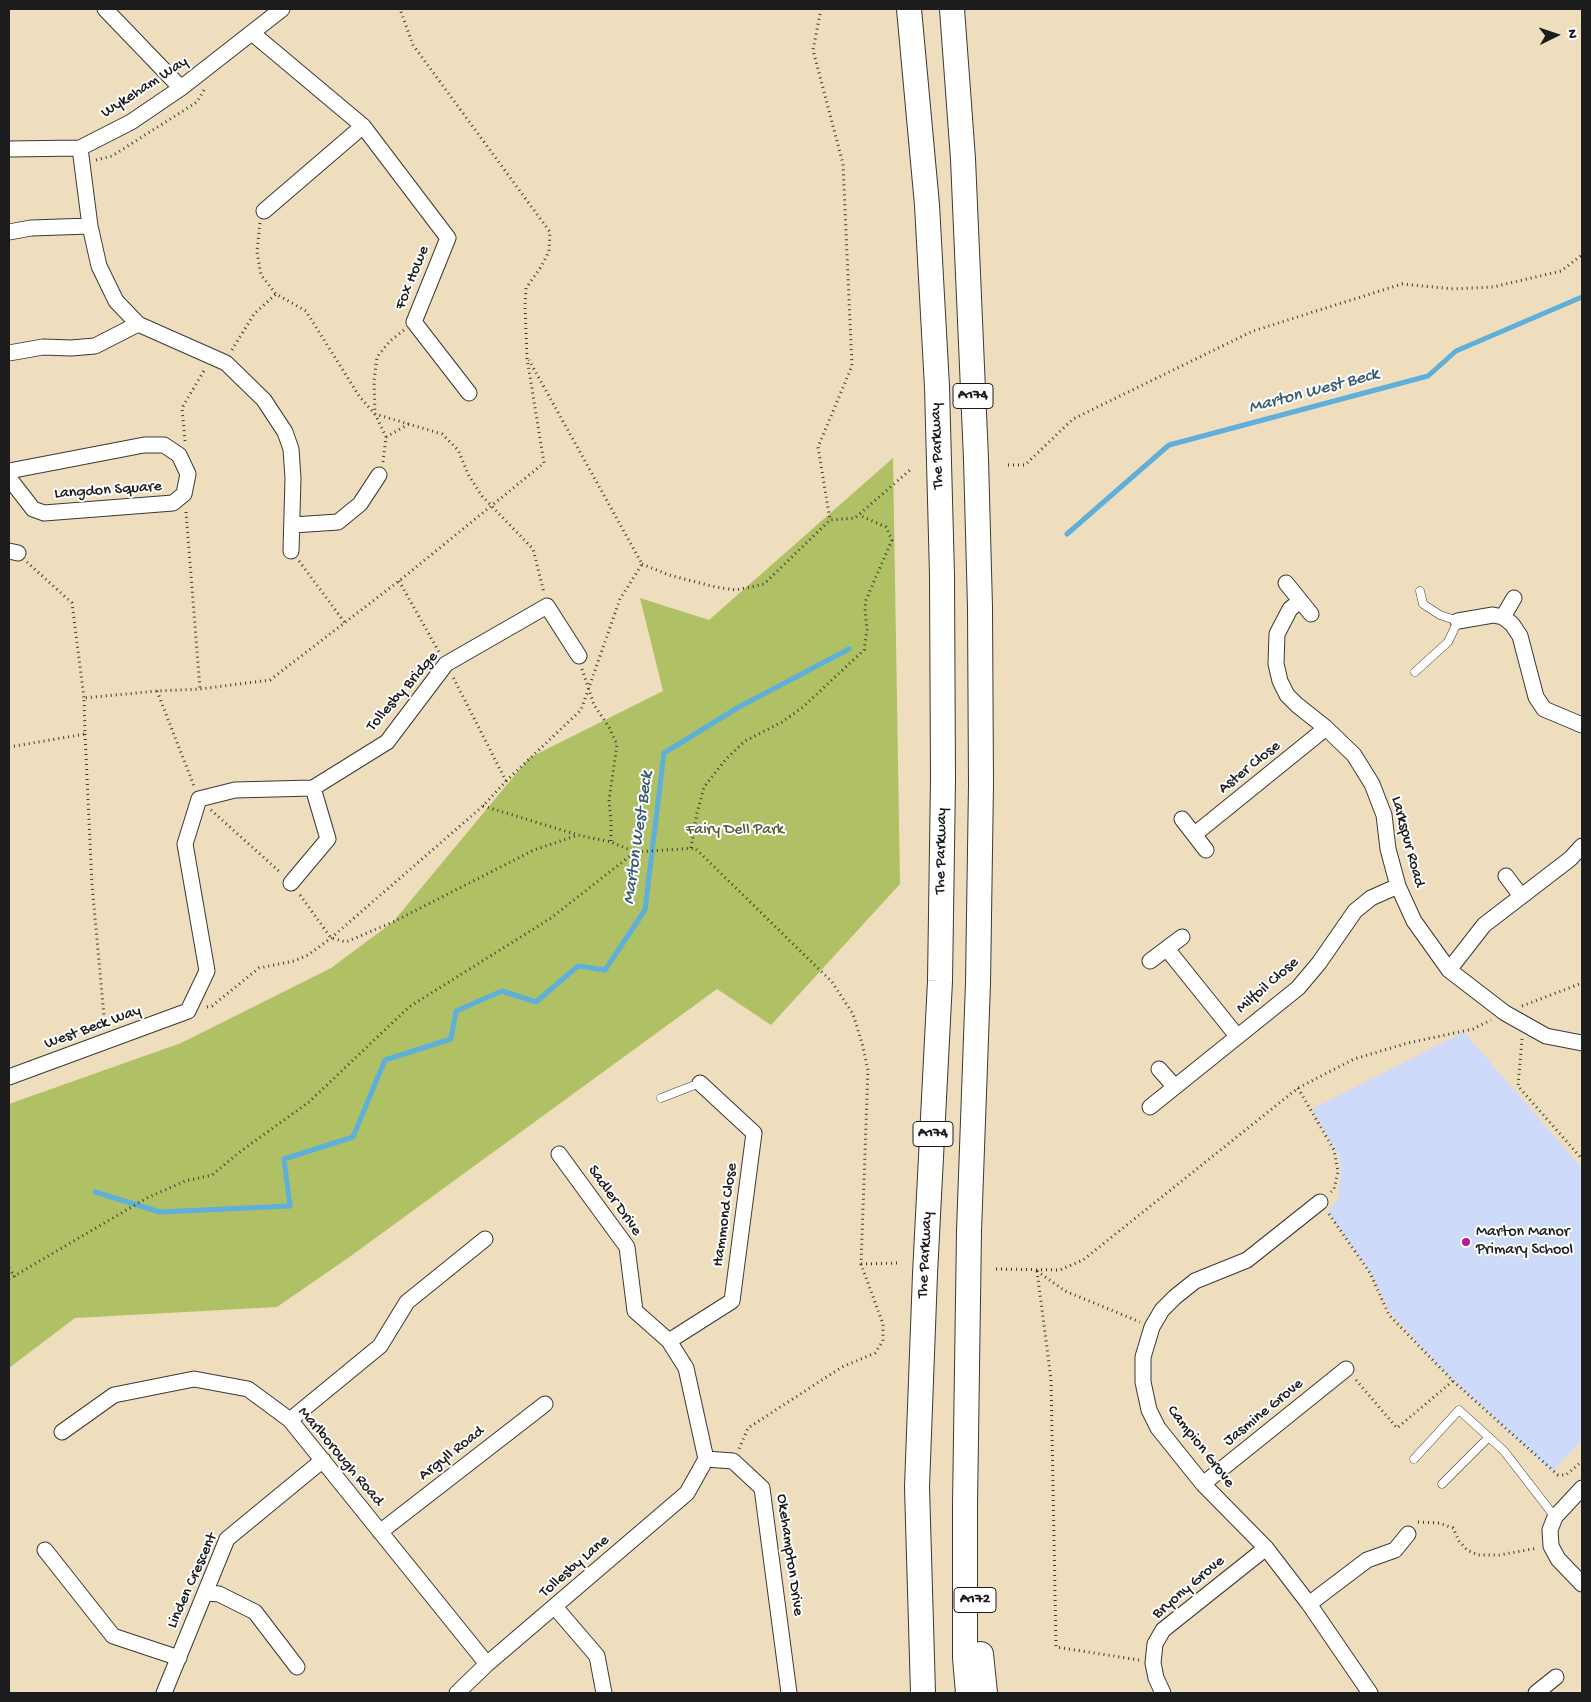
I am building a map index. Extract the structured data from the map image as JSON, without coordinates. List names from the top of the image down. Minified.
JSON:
{"streets":{"highway":["A174","The Parkway","A172"],"street":["Wykeham Way","Fox Howe","Langdon Square","Tollesby Bridge","Aster Close","Larkspur Road","Milfoil Close","West Beck Way","Sadler Drive","Hammond Close","Jasmine Grove","Campion Grove","Argyll Road","Marlborough Road","Okehampton Drive","Tollesby Lane","Linden Crescent","Bryony Grove"]},"crossings":[["Wykeham Way","Fox Howe"],["A174","A172"],["Aster Close","Larkspur Road"],["Larkspur Road","Milfoil Close"],["Sadler Drive","Hammond Close"],["Sadler Drive","Tollesby Lane"],["Jasmine Grove","Campion Grove"],["Campion Grove","Bryony Grove"],["Argyll Road","Marlborough Road"],["Marlborough Road","Tollesby Lane"],["Marlborough Road","Linden Crescent"]],"water":["Marton West Beck"],"parks":["Fairy Dell Park"],"places":["Marton Manor Primary School"],"north":"right"}
